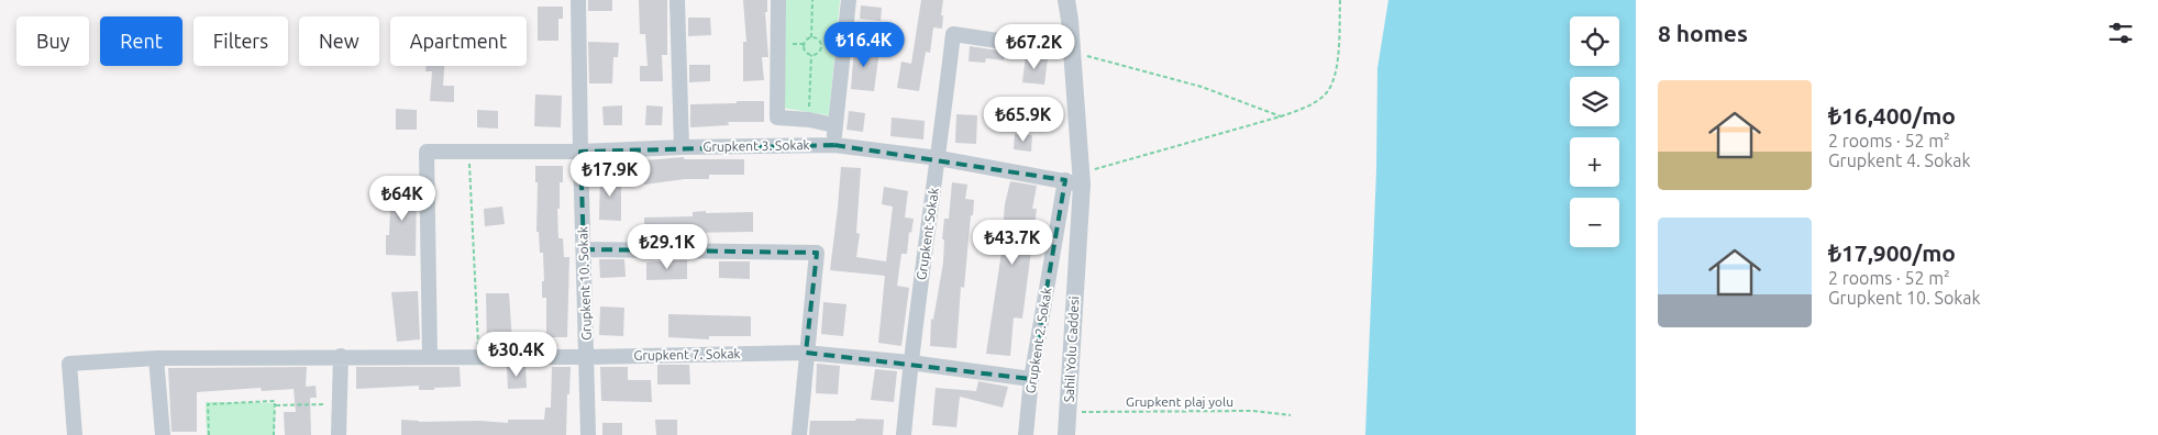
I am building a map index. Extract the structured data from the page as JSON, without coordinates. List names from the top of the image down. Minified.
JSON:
{"streets":{"street":["Grupkent 3. Sokak","Grupkent Sokak","Grupkent 10. Sokak","Grupkent 2. Sokak","Sahil Yolu Caddesi","Grupkent 7. Sokak"],"path":["Grupkent plaj yolu"]},"crossings":[["Grupkent 3. Sokak","Grupkent Sokak"],["Grupkent 3. Sokak","Grupkent 10. Sokak"],["Grupkent 3. Sokak","Grupkent 2. Sokak"],["Grupkent 3. Sokak","Sahil Yolu Caddesi"],["Grupkent 3. Sokak","Grupkent 7. Sokak"],["Grupkent Sokak","Sahil Yolu Caddesi"],["Grupkent Sokak","Grupkent 7. Sokak"],["Grupkent 10. Sokak","Grupkent 7. Sokak"],["Grupkent 2. Sokak","Sahil Yolu Caddesi"],["Grupkent 2. Sokak","Grupkent 7. Sokak"],["Sahil Yolu Caddesi","Grupkent plaj yolu"]],"page":{"heading":"8 homes","map_buttons":["+","−"],"chip":["Buy","Rent","Filters","New","Apartment"],"price":["₺16.4K","₺67.2K","₺65.9K","₺17.9K","₺64K","₺43.7K","₺29.1K","₺30.4K"],"list":[{"name":"₺16,400/mo","note":"2 rooms · 52 m² · Grupkent 4. Sokak"},{"name":"₺17,900/mo","note":"2 rooms · 52 m² · Grupkent 10. Sokak"}]}}
